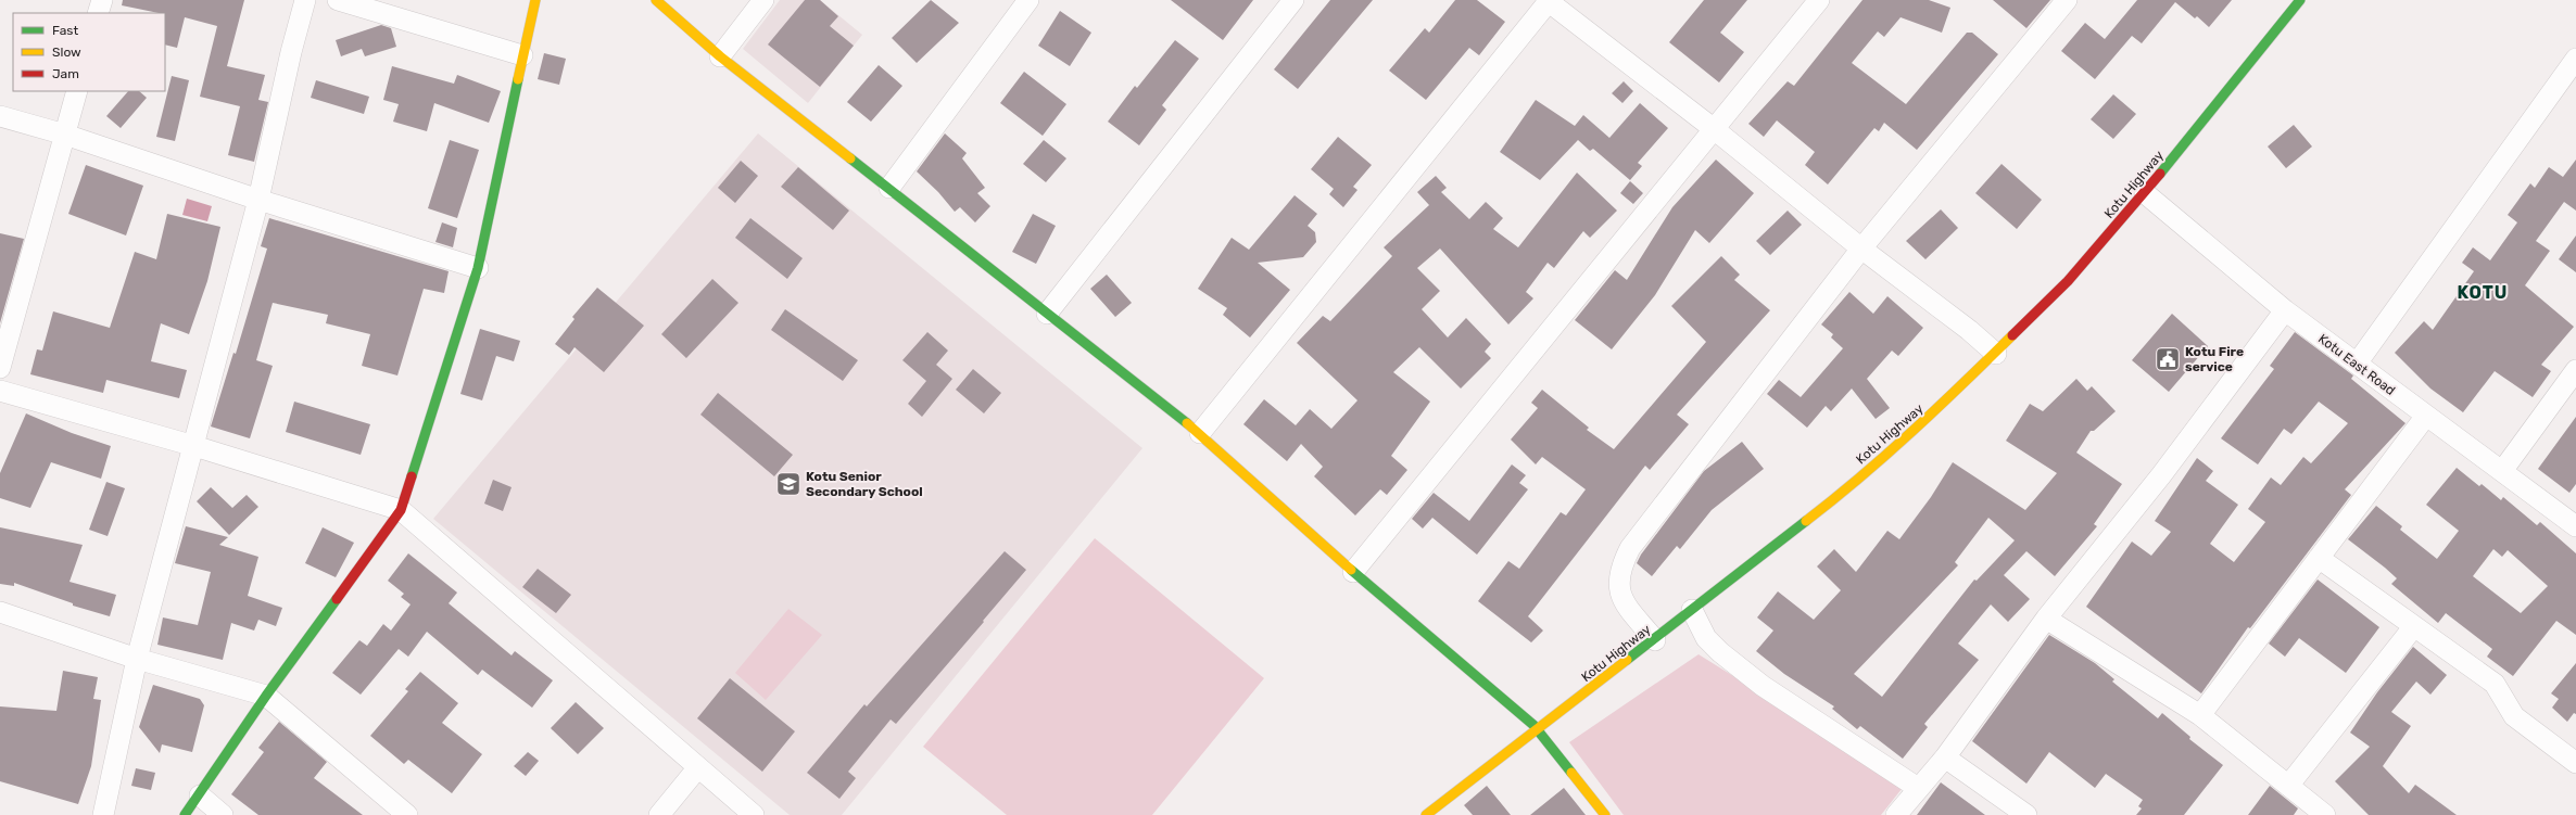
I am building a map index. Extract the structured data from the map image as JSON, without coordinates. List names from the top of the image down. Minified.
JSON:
{"streets":{"street":["Kotu Highway","Kotu East Road"]},"crossings":[["Kotu Highway","Kotu East Road"]],"districts":["KOTU"],"places":{"public building":["Kotu Fire service"],"school or university":["Kotu Senior Secondary School"]},"legend":["Fast","Slow","Jam"]}
